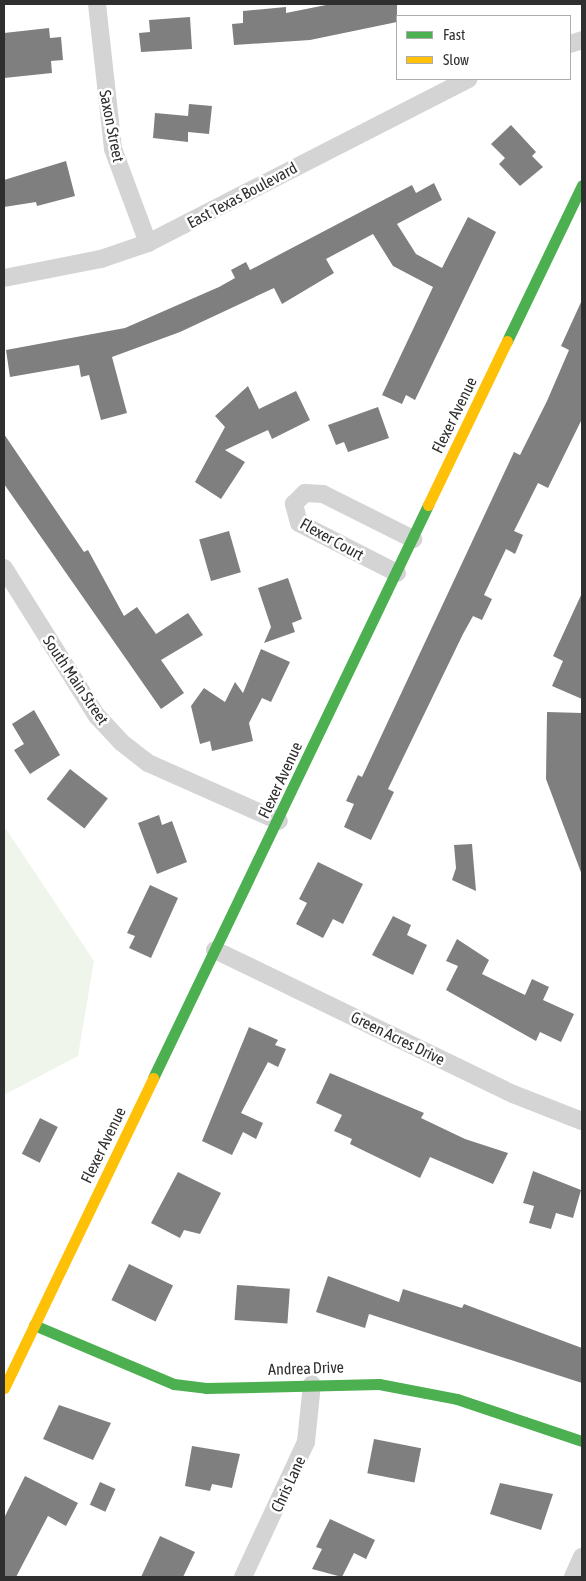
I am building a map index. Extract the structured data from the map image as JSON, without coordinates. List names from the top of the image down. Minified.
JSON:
{"streets":{"street":["Saxon Street","East Texas Boulevard","Flexer Avenue","Flexer Court","South Main Street","Green Acres Drive","Andrea Drive","Chris Lane"]},"crossings":[["Saxon Street","East Texas Boulevard"],["Flexer Avenue","Flexer Court"],["Flexer Avenue","South Main Street"],["Flexer Avenue","Green Acres Drive"],["Flexer Avenue","Andrea Drive"],["Andrea Drive","Chris Lane"]],"legend":["Fast","Slow"]}
